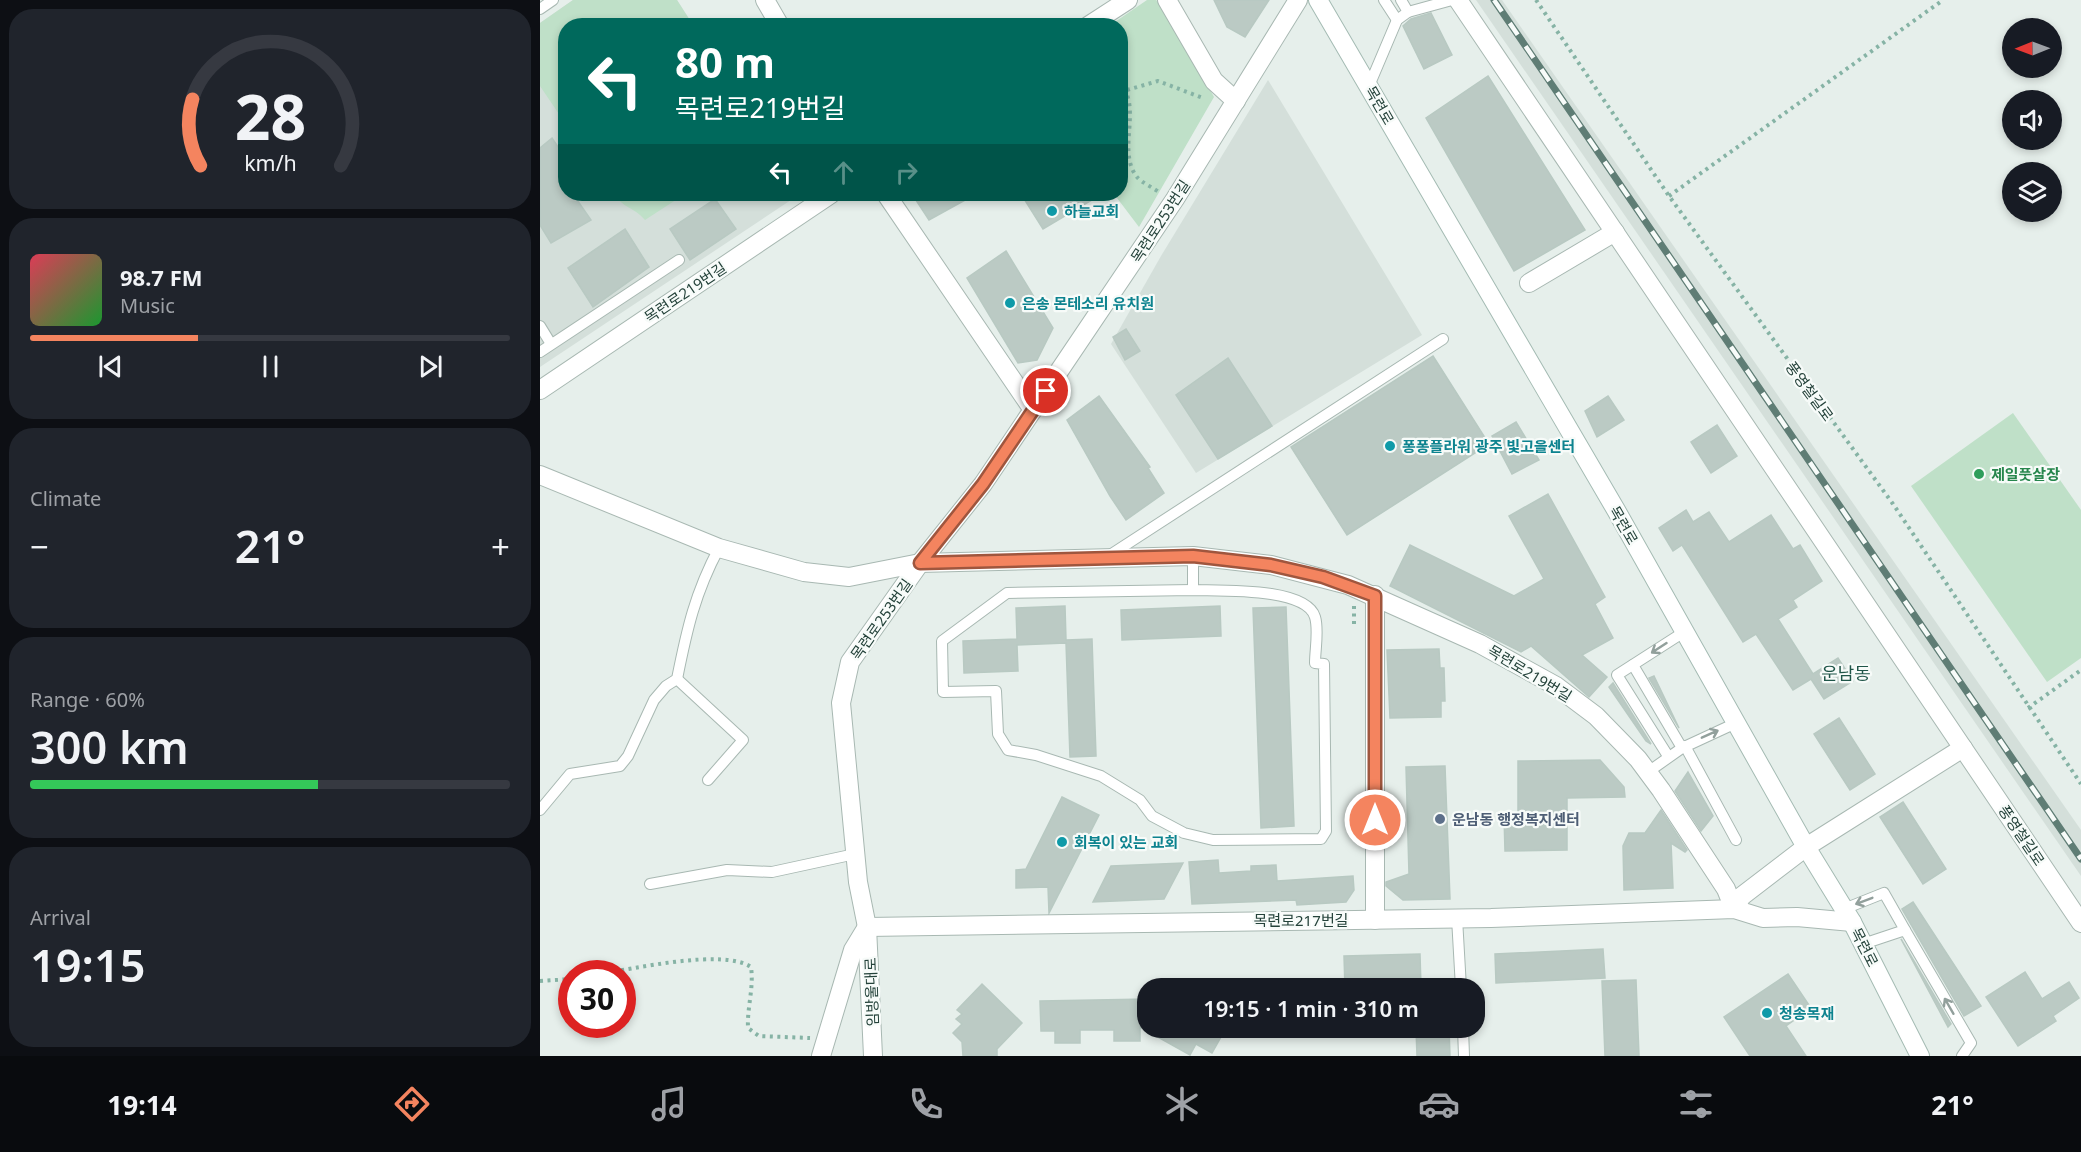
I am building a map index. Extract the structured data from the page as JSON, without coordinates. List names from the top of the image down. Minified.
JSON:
{"streets":{"street":["목련로","목련로253번길","목련로219번길","풍영철길로","목련로217번길","임방울대로"]},"crossings":[["목련로","목련로217번길"],["목련로253번길","목련로219번길"],["목련로253번길","목련로217번길"],["목련로253번길","임방울대로"],["목련로219번길","목련로217번길"],["목련로217번길","임방울대로"]],"districts":["운남동"],"places":["하늘교회","은송 몬테소리 유치원","퐁퐁플라워 광주 빛고을센터","제일풋살장","운남동 행정복지센터","회복이 있는 교회","청송목재"],"north":"left","page":{"turn":["80 m","목련로219번길"],"song":["98.7 FM","Music"],"tile":["Climate",["Range · 60%","300 km"],["Arrival","19:15"]],"heat":["−","21°","+"],"limit":"30","trip":"19:15 · 1 min · 310 m","tabs":["19:14","21°"],"gauge":["28","km/h"]}}
